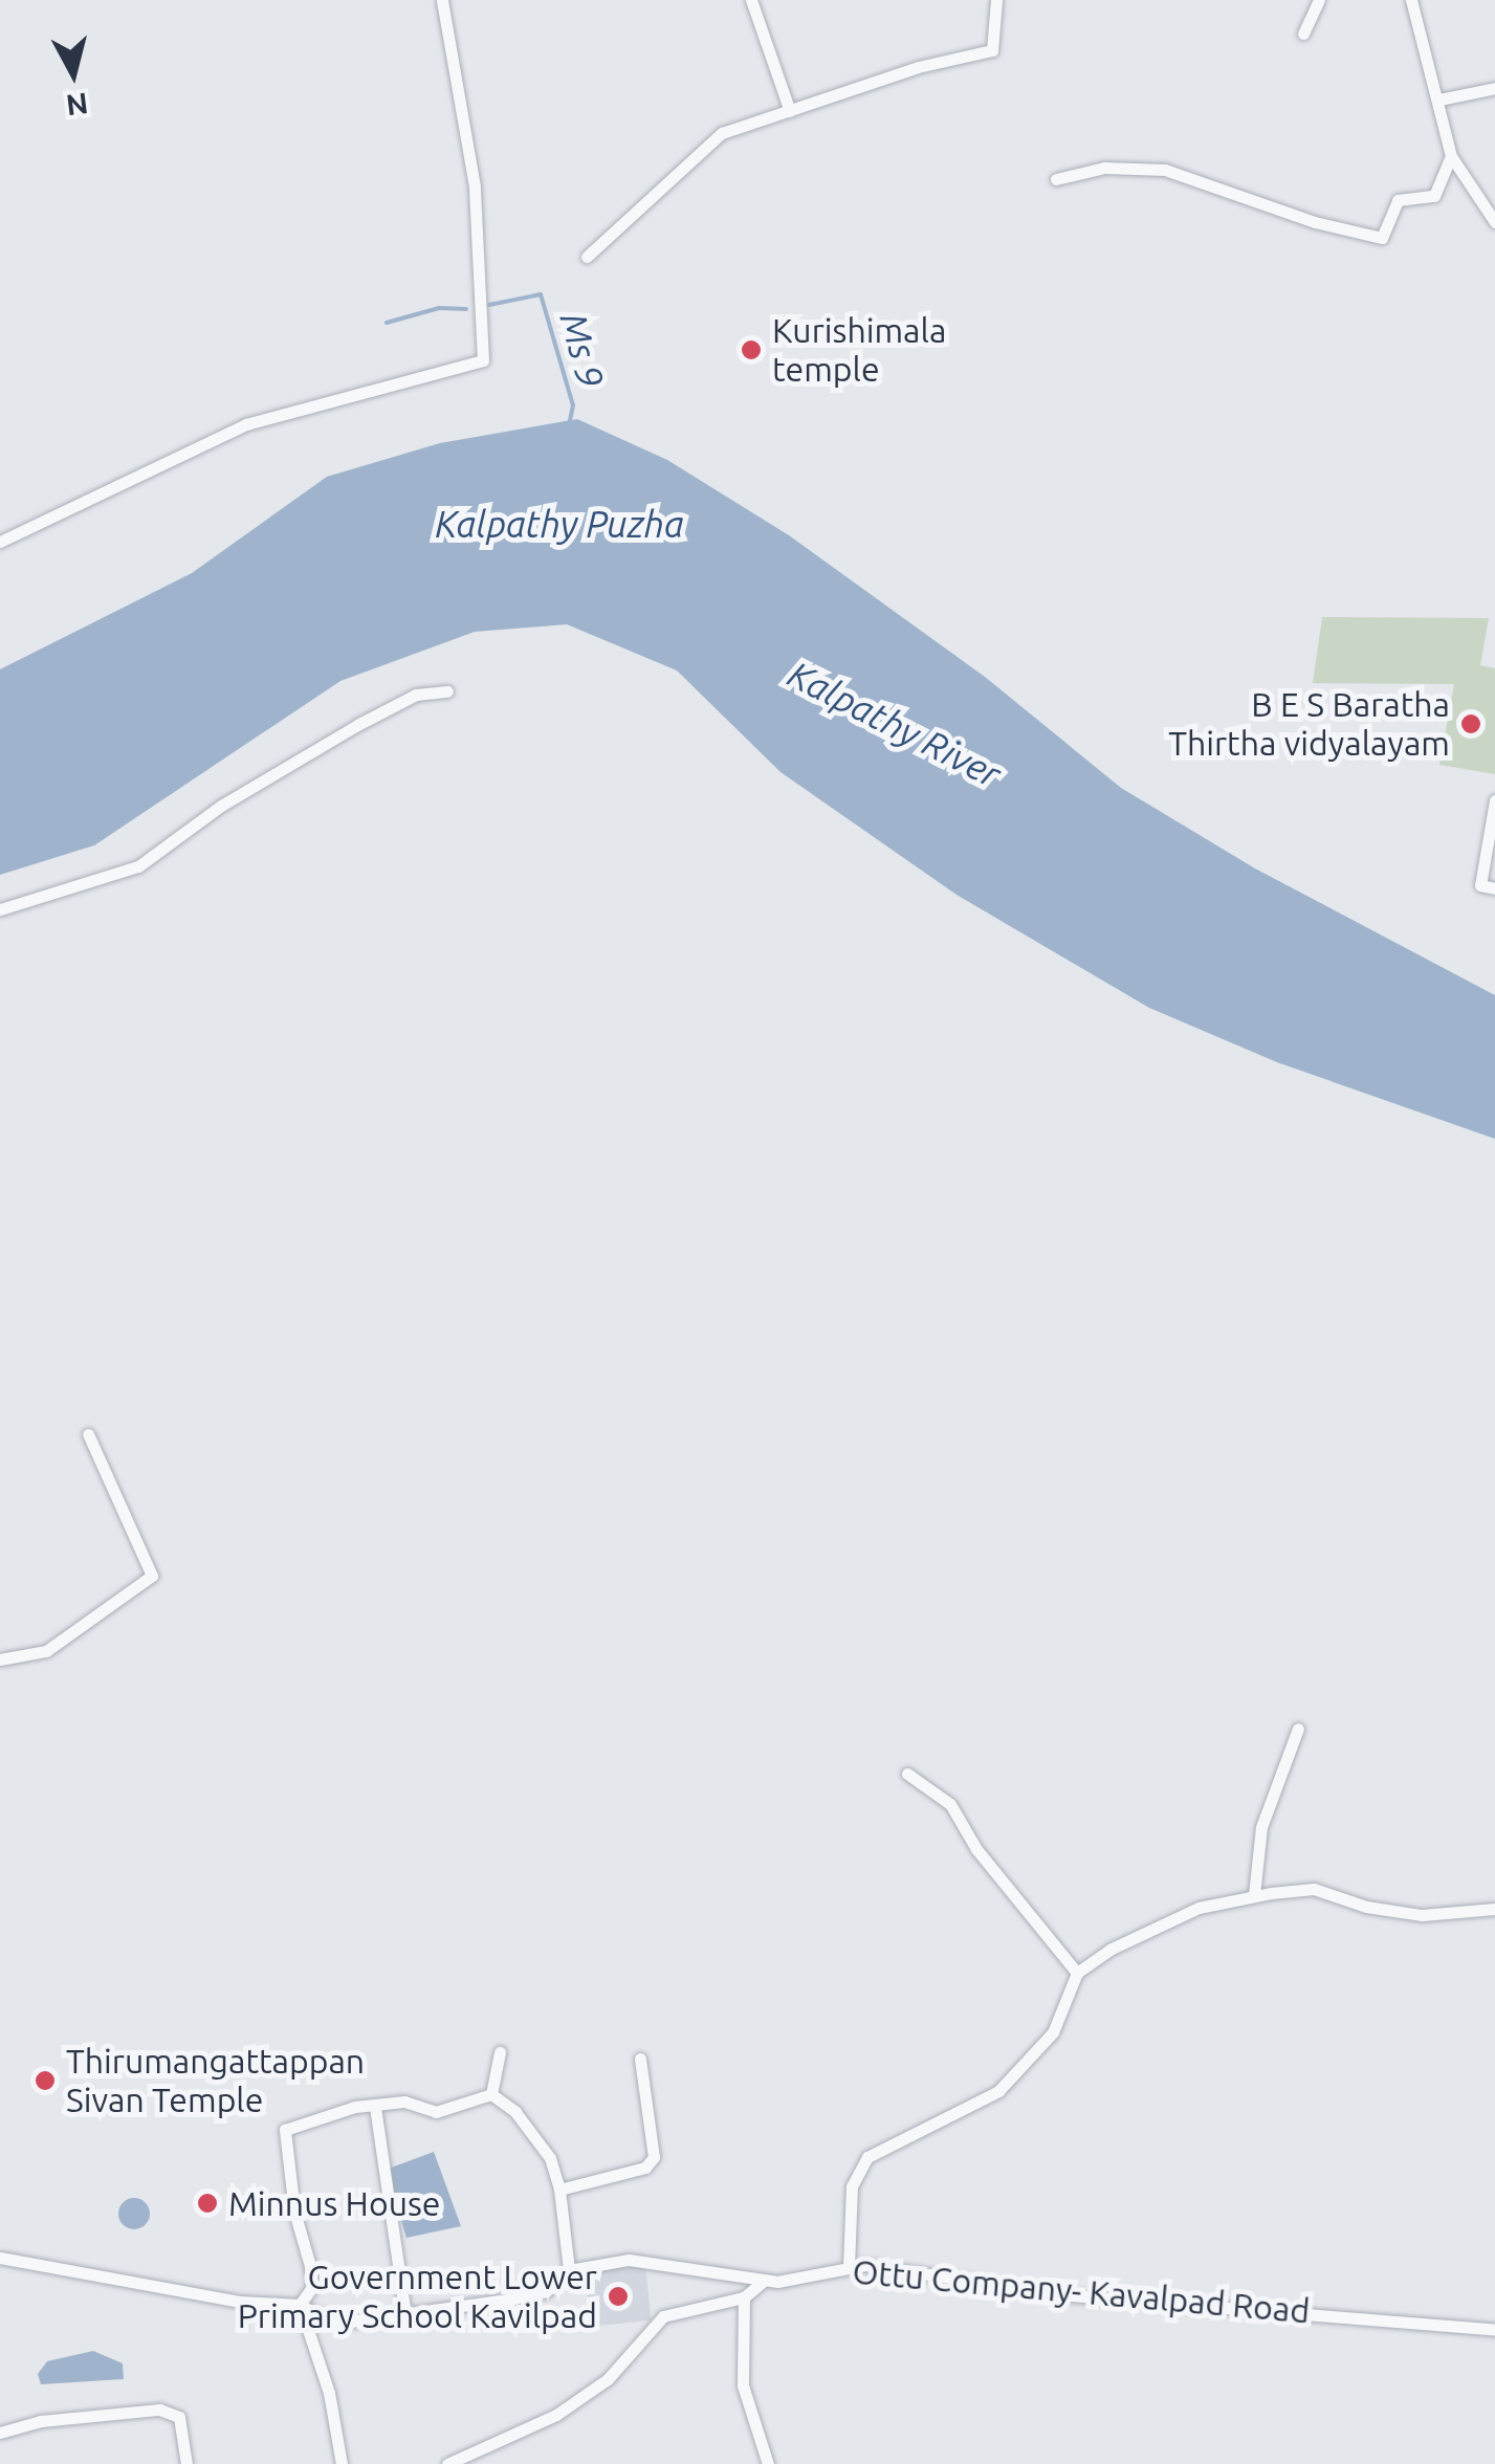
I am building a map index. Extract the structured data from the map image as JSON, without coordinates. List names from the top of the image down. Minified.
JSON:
{"streets":{"street":["Ottu Company- Kavalpad Road"]},"water":["Ms 9","Kalpathy Puzha","Kalpathy River"],"places":["Kurishimala temple","B E S Baratha Thirtha vidyalayam","Thirumangattappan Sivan Temple","Minnus House","Government Lower Primary School Kavilpad"],"north":"bottom"}
